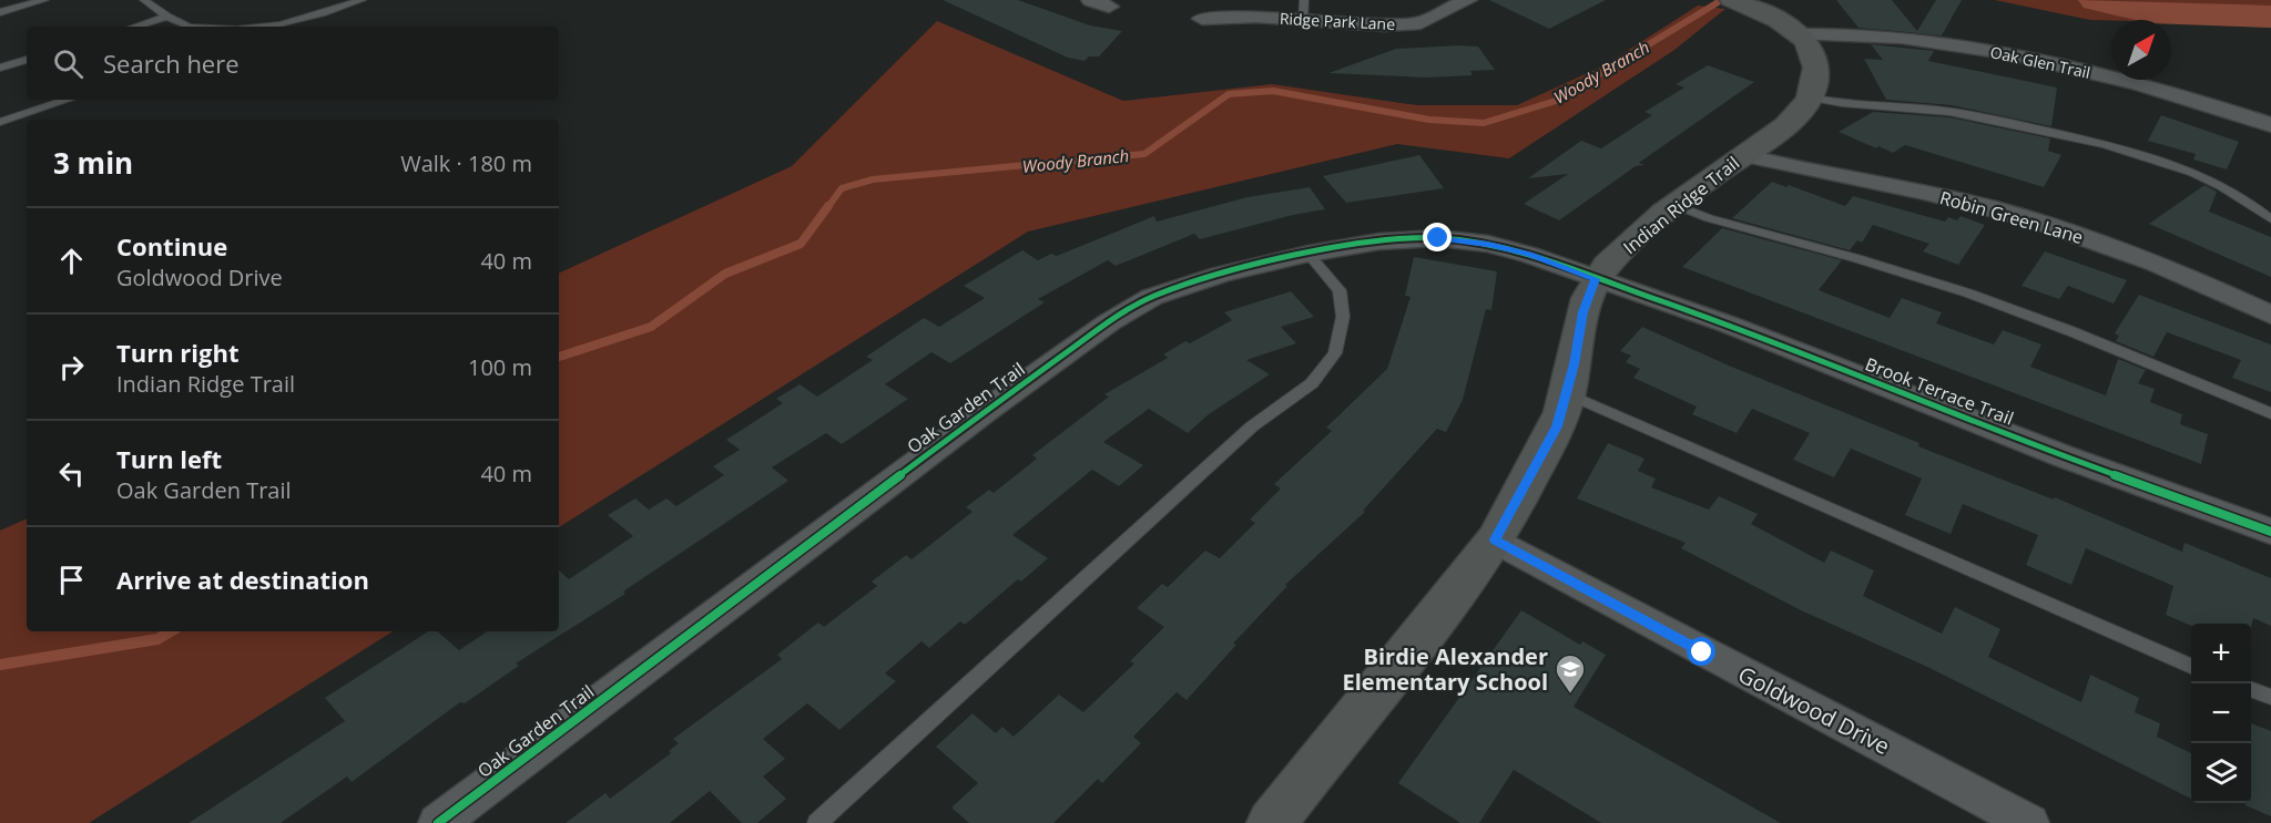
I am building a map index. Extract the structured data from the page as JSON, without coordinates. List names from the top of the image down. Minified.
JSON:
{"streets":{"street":["Ridge Park Lane","Oak Glen Trail","Indian Ridge Trail","Robin Green Lane","Brook Terrace Trail","Oak Garden Trail","Goldwood Drive"]},"crossings":[["Indian Ridge Trail","Robin Green Lane"],["Indian Ridge Trail","Brook Terrace Trail"],["Indian Ridge Trail","Oak Garden Trail"],["Indian Ridge Trail","Goldwood Drive"],["Brook Terrace Trail","Oak Garden Trail"]],"water":["Woody Branch"],"places":{"school or university":["Birdie Alexander Elementary School"]},"north":"top right","page":{"search":"Search here","heading":["3 min","Walk · 180 m"],"list":[["Continue","Goldwood Drive","40 m"],["Turn right","Indian Ridge Trail","100 m"],["Turn left","Oak Garden Trail","40 m"],"Arrive at destination"],"map_buttons":["+","−"]}}
